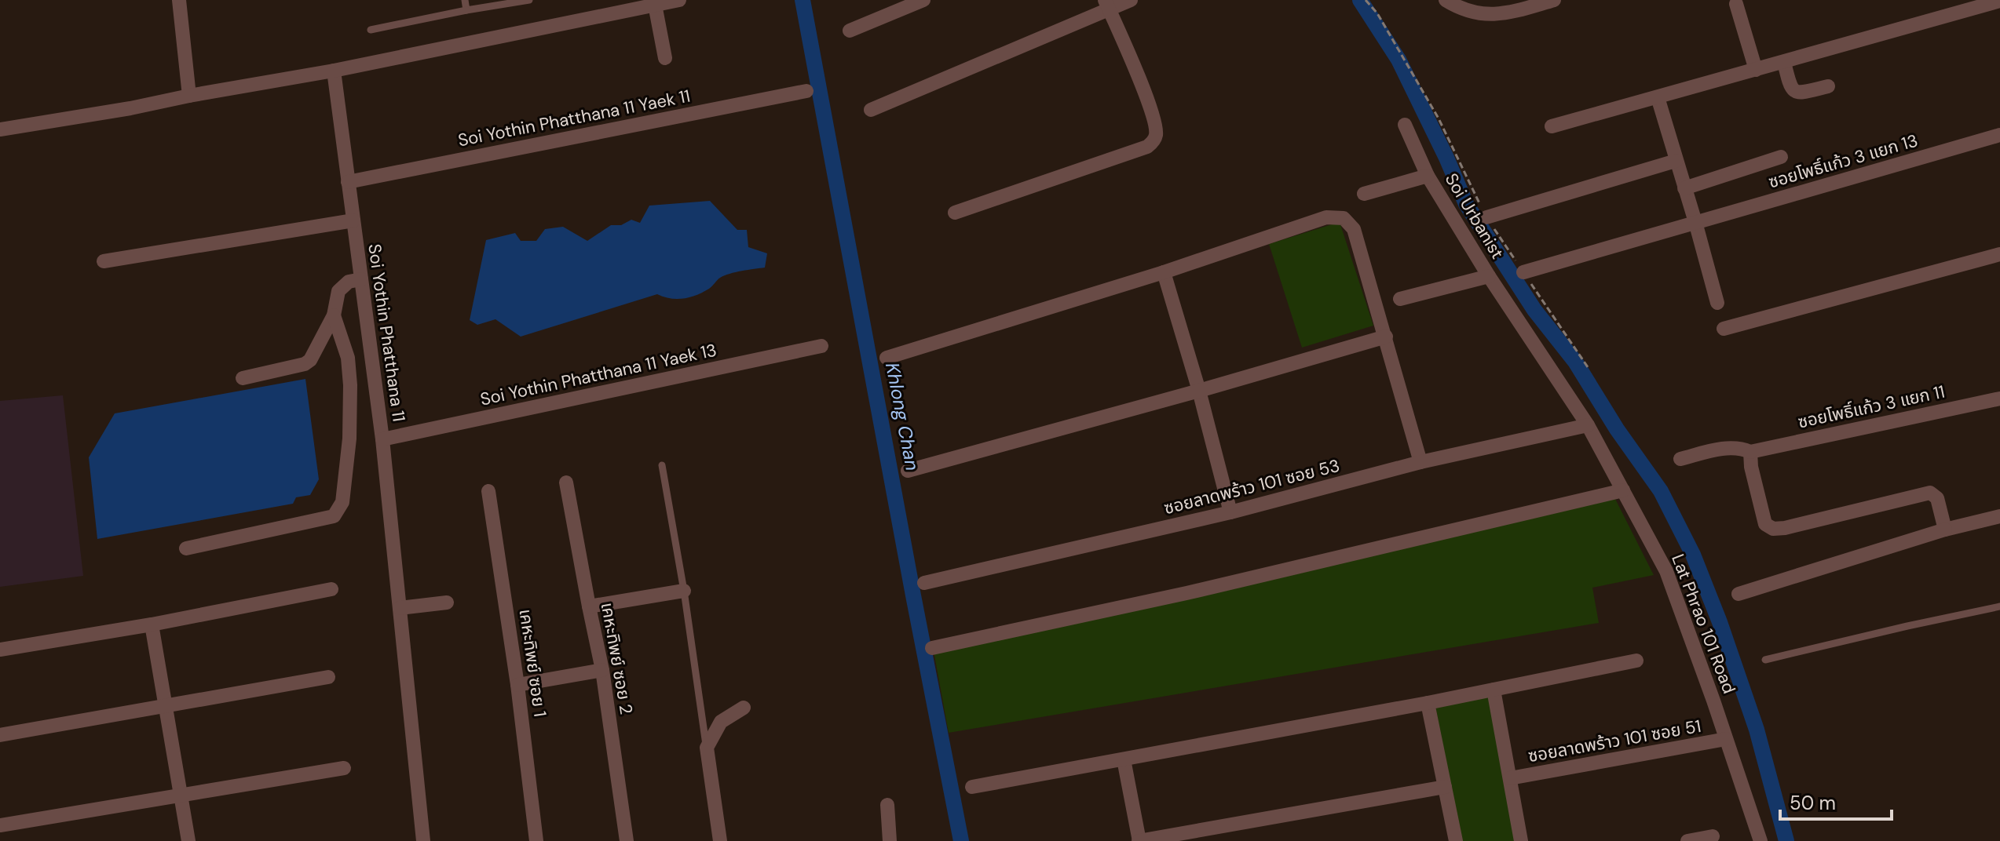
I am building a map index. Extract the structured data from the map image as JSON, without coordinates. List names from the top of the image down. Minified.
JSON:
{"streets":{"street":["Soi Yothin Phatthana 11 Yaek 11","ซอยโพธิ์แก้ว 3 แยก 13","Soi Urbanist","Soi Yothin Phatthana 11","Soi Yothin Phatthana 11 Yaek 13","ซอยโพธิ์แก้ว 3 แยก 11","ซอยลาดพร้าว 101 ซอย 53","Lat Phrao 101 Road","เคหะทิพย์ ซอย 2","เคหะทิพย์ ซอย 1","ซอยลาดพร้าว 101 ซอย 51"]},"crossings":[["Soi Yothin Phatthana 11 Yaek 11","Soi Yothin Phatthana 11"],["Soi Urbanist","Lat Phrao 101 Road"],["Soi Yothin Phatthana 11","Soi Yothin Phatthana 11 Yaek 13"],["ซอยลาดพร้าว 101 ซอย 53","Lat Phrao 101 Road"],["Lat Phrao 101 Road","ซอยลาดพร้าว 101 ซอย 51"]],"water":["Khlong Chan"],"scale_bar":"50 m"}
